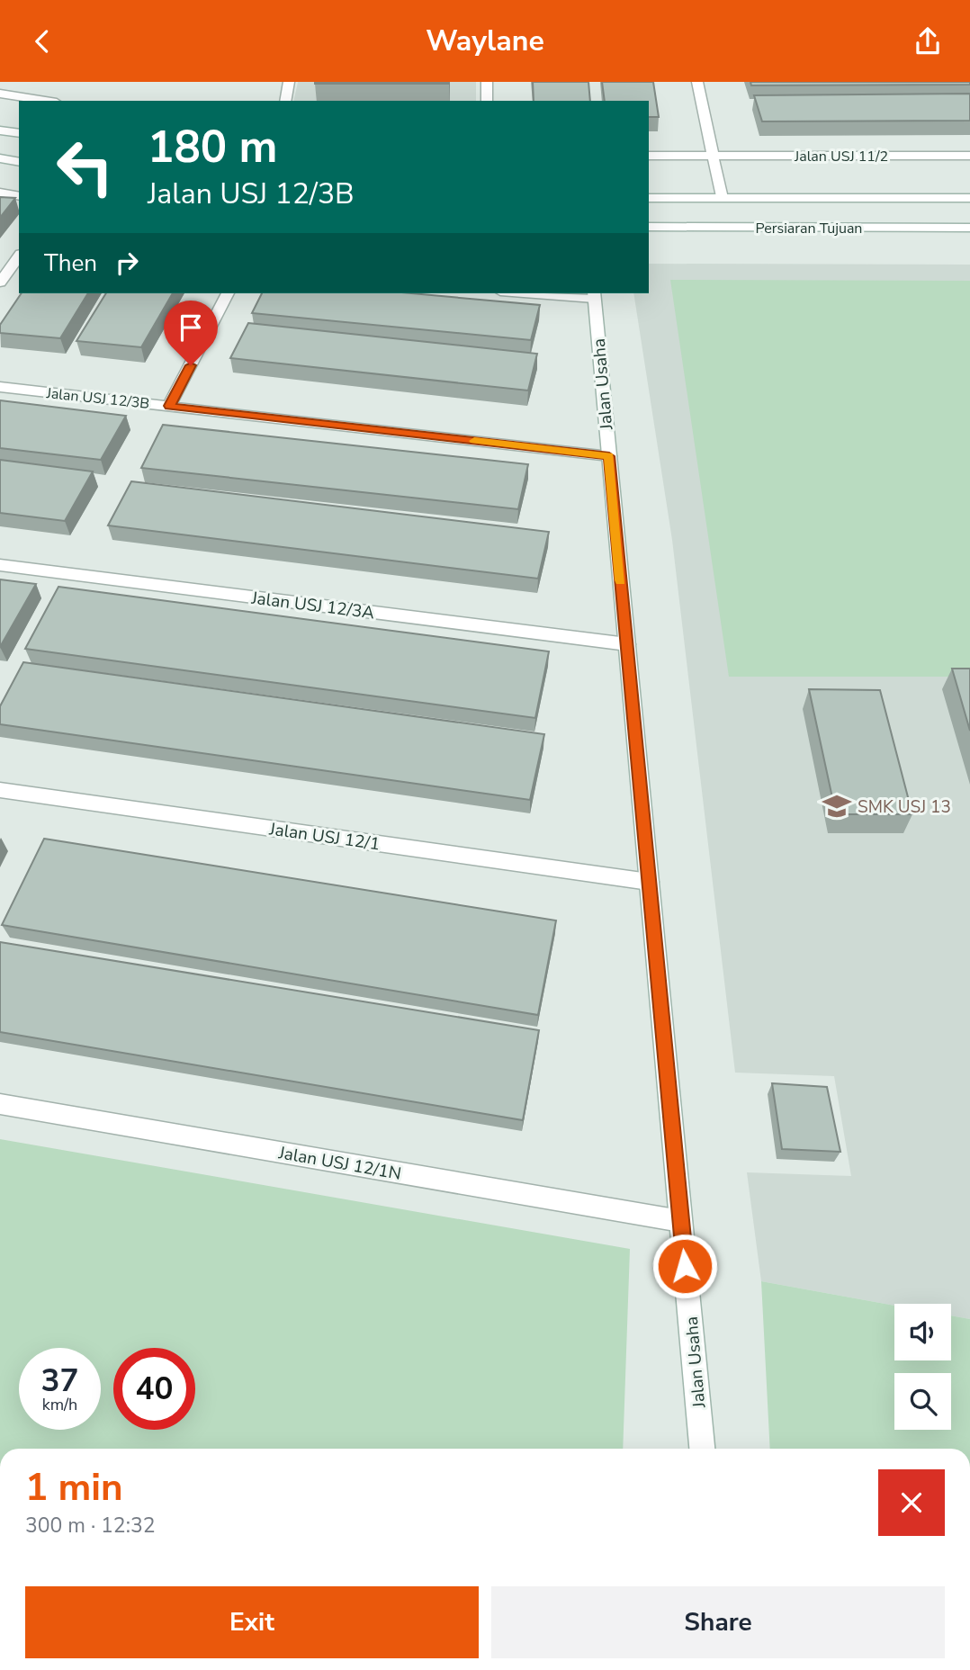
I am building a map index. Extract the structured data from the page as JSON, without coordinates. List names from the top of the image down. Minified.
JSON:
{"streets":{"street":["Jalan USJ 11/2","Persiaran Tujuan","Jalan Usaha","Jalan USJ 12/3B","Jalan USJ 12/3A","Jalan USJ 12/1","Jalan USJ 12/1N"]},"crossings":[["Jalan Usaha","Jalan USJ 12/3B"],["Jalan Usaha","Jalan USJ 12/3A"],["Jalan Usaha","Jalan USJ 12/1"],["Jalan Usaha","Jalan USJ 12/1N"]],"places":{"school or university":["SMK USJ 13"]},"page":{"header":"Waylane","turn":["180 m","Jalan USJ 12/3B"],"then":"Then","speed":"37 km/h","limit":"40","heading":["1 min","300 m · 12:32"],"buttons":["Exit","Share"]}}
